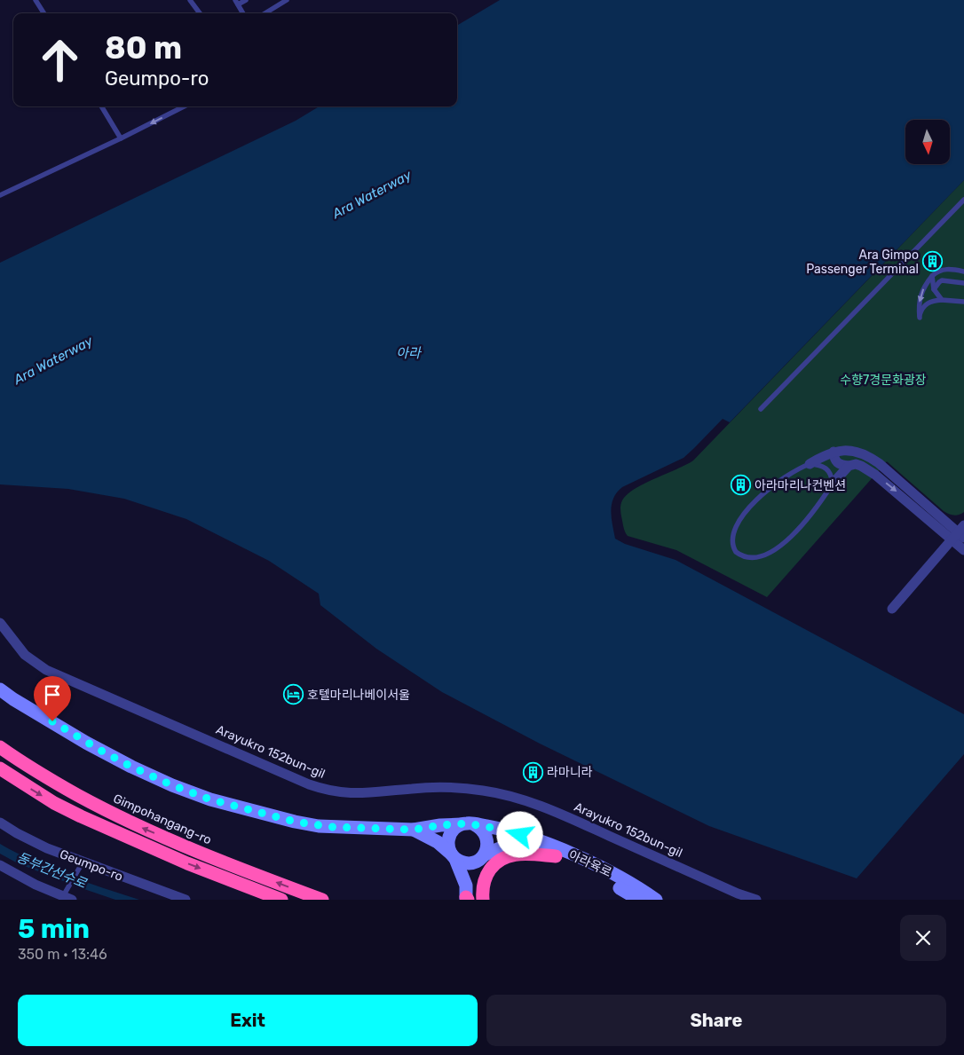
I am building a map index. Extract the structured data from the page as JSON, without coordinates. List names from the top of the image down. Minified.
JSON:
{"streets":{"highway":["Gimpohangang-ro"],"main road":["아라육로"],"street":["Arayukro 152bun-gil","Geumpo-ro"]},"water":["Ara Waterway","아라","동부간선수로"],"parks":["수향7경문화광장"],"places":{"building":["Ara Gimpo Passenger Terminal","아라마리나컨벤션","라마니라"],"hotel":["호텔마리나베이서울"]},"north":"bottom","page":{"turn":["80 m","Geumpo-ro"],"heading":["5 min","350 m · 13:46"],"buttons":["Exit","Share"]}}
